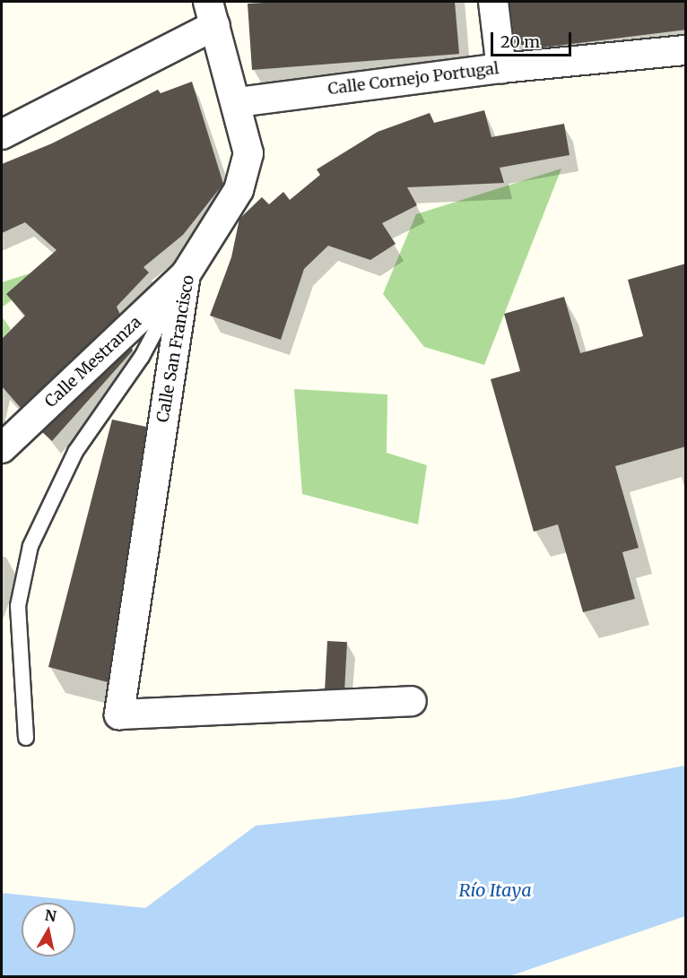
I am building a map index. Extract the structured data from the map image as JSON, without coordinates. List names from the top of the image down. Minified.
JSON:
{"streets":{"street":["Calle Cornejo Portugal","Calle San Francisco","Calle Mestranza"]},"crossings":[["Calle Cornejo Portugal","Calle San Francisco"],["Calle San Francisco","Calle Mestranza"]],"water":["Río Itaya"],"scale_bar":"20 m","north":"top"}
